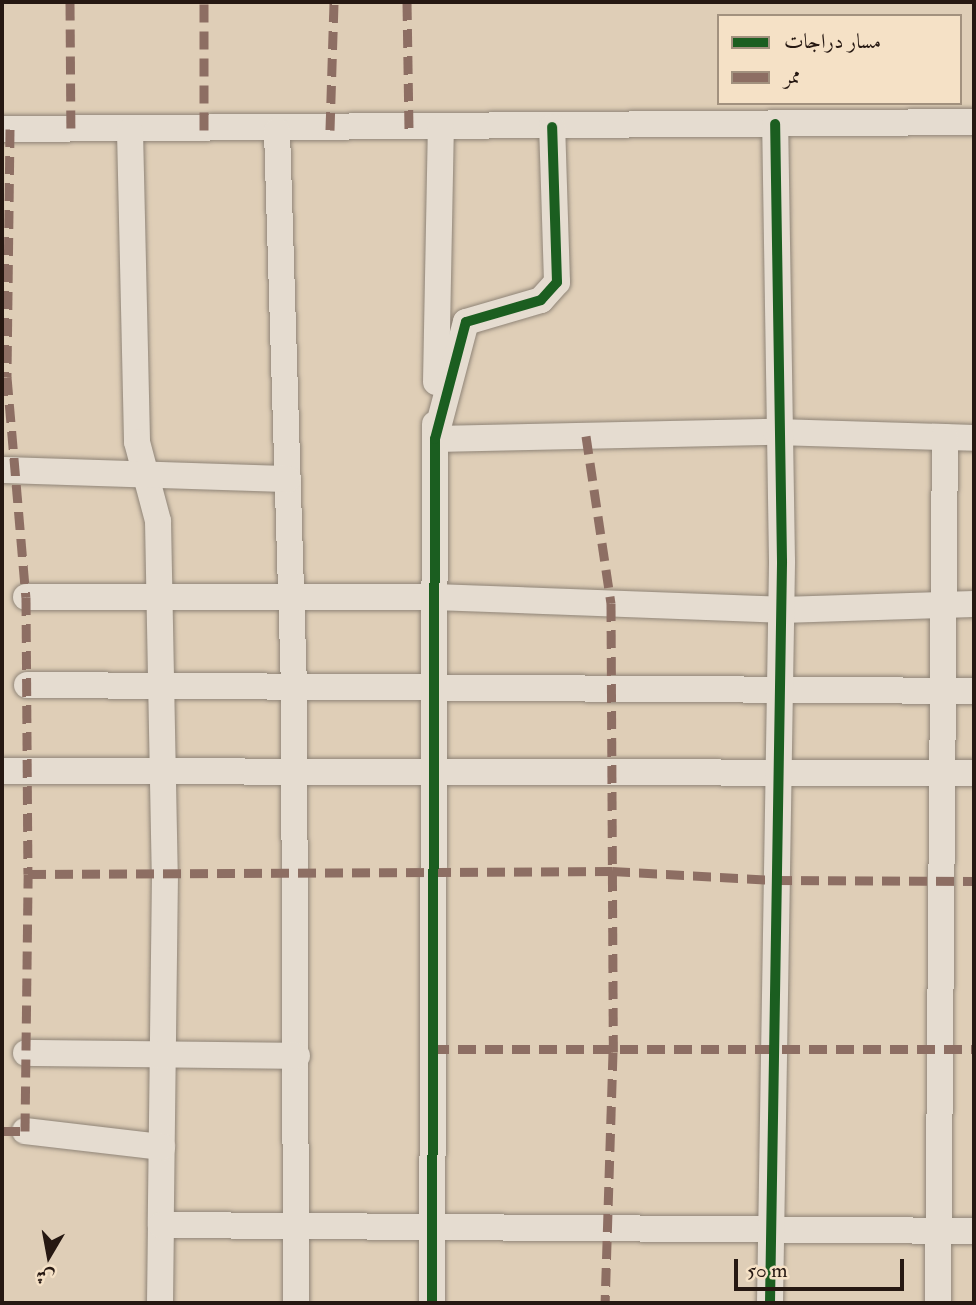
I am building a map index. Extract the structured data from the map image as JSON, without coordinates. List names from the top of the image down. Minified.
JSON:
{"legend":["مسار دراجات","ممر"],"scale_bar":"50 m","north":"bottom"}
